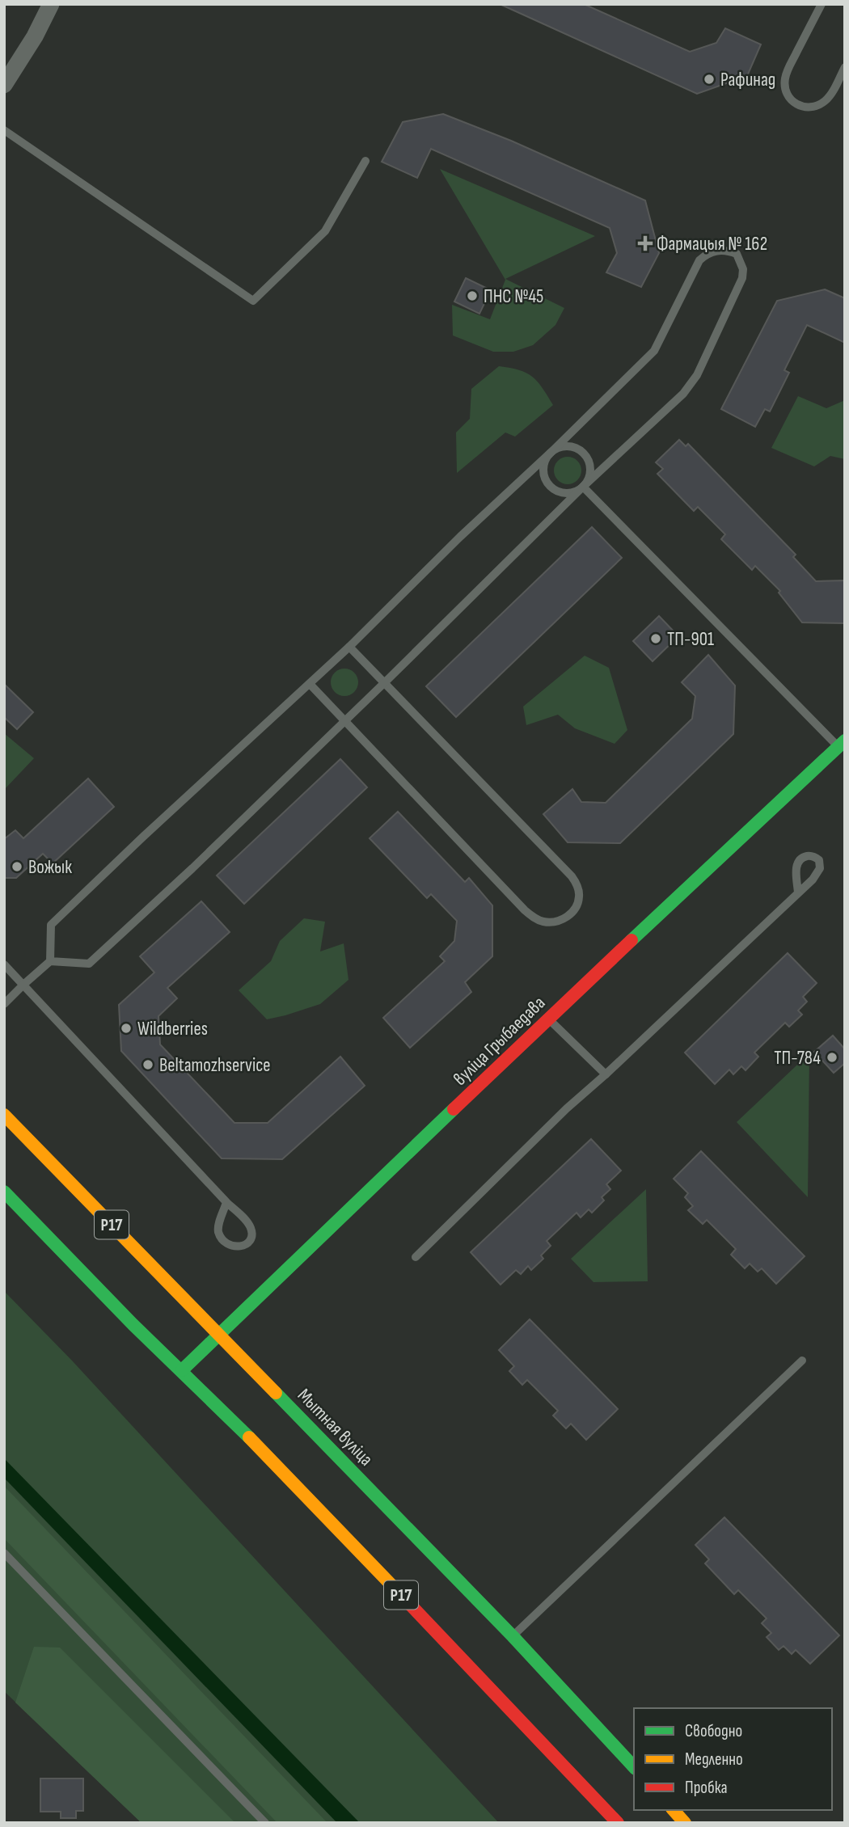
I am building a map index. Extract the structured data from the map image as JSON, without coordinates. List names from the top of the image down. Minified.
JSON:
{"streets":{"main road":["вуліца Грыбаедава","Р17","Мытная вуліца"]},"crossings":[["вуліца Грыбаедава","Р17"],["вуліца Грыбаедава","Мытная вуліца"]],"places":{"other":["Рафинад","ПНС №45","ТП-901","Вожык","Wildberries","ТП-784","Beltamozhservice"],"health":["Фармацыя № 162"]},"legend":["Свободно","Медленно","Пробка"]}
